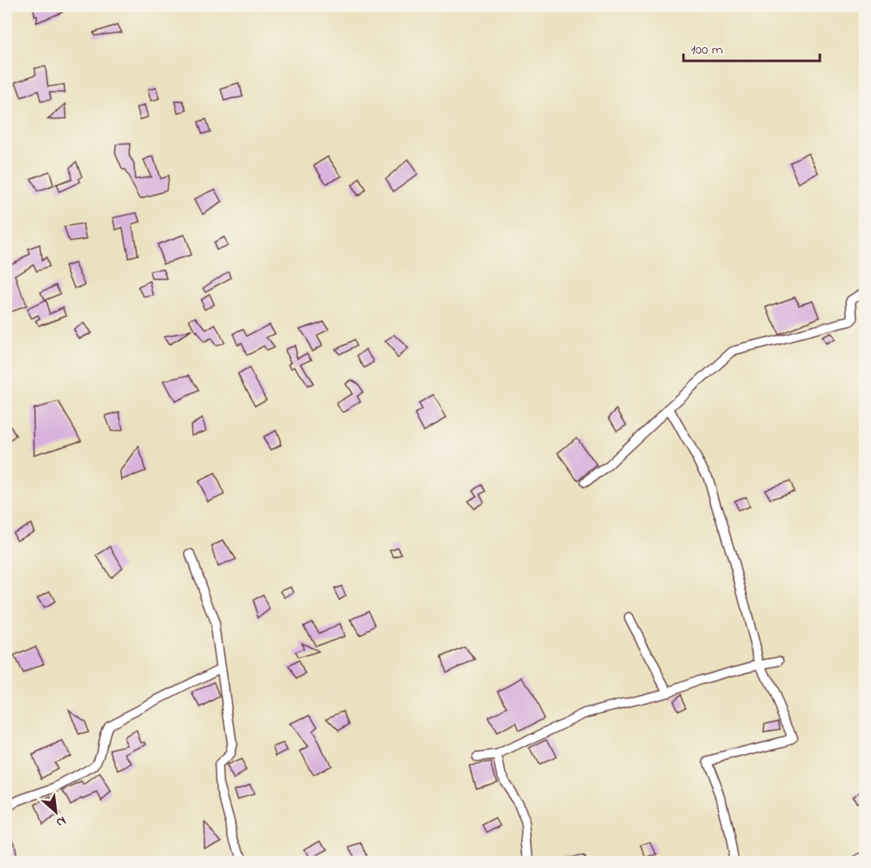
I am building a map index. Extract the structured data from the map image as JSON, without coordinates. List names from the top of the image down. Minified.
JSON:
{"scale_bar":"100 m","north":"bottom right"}
